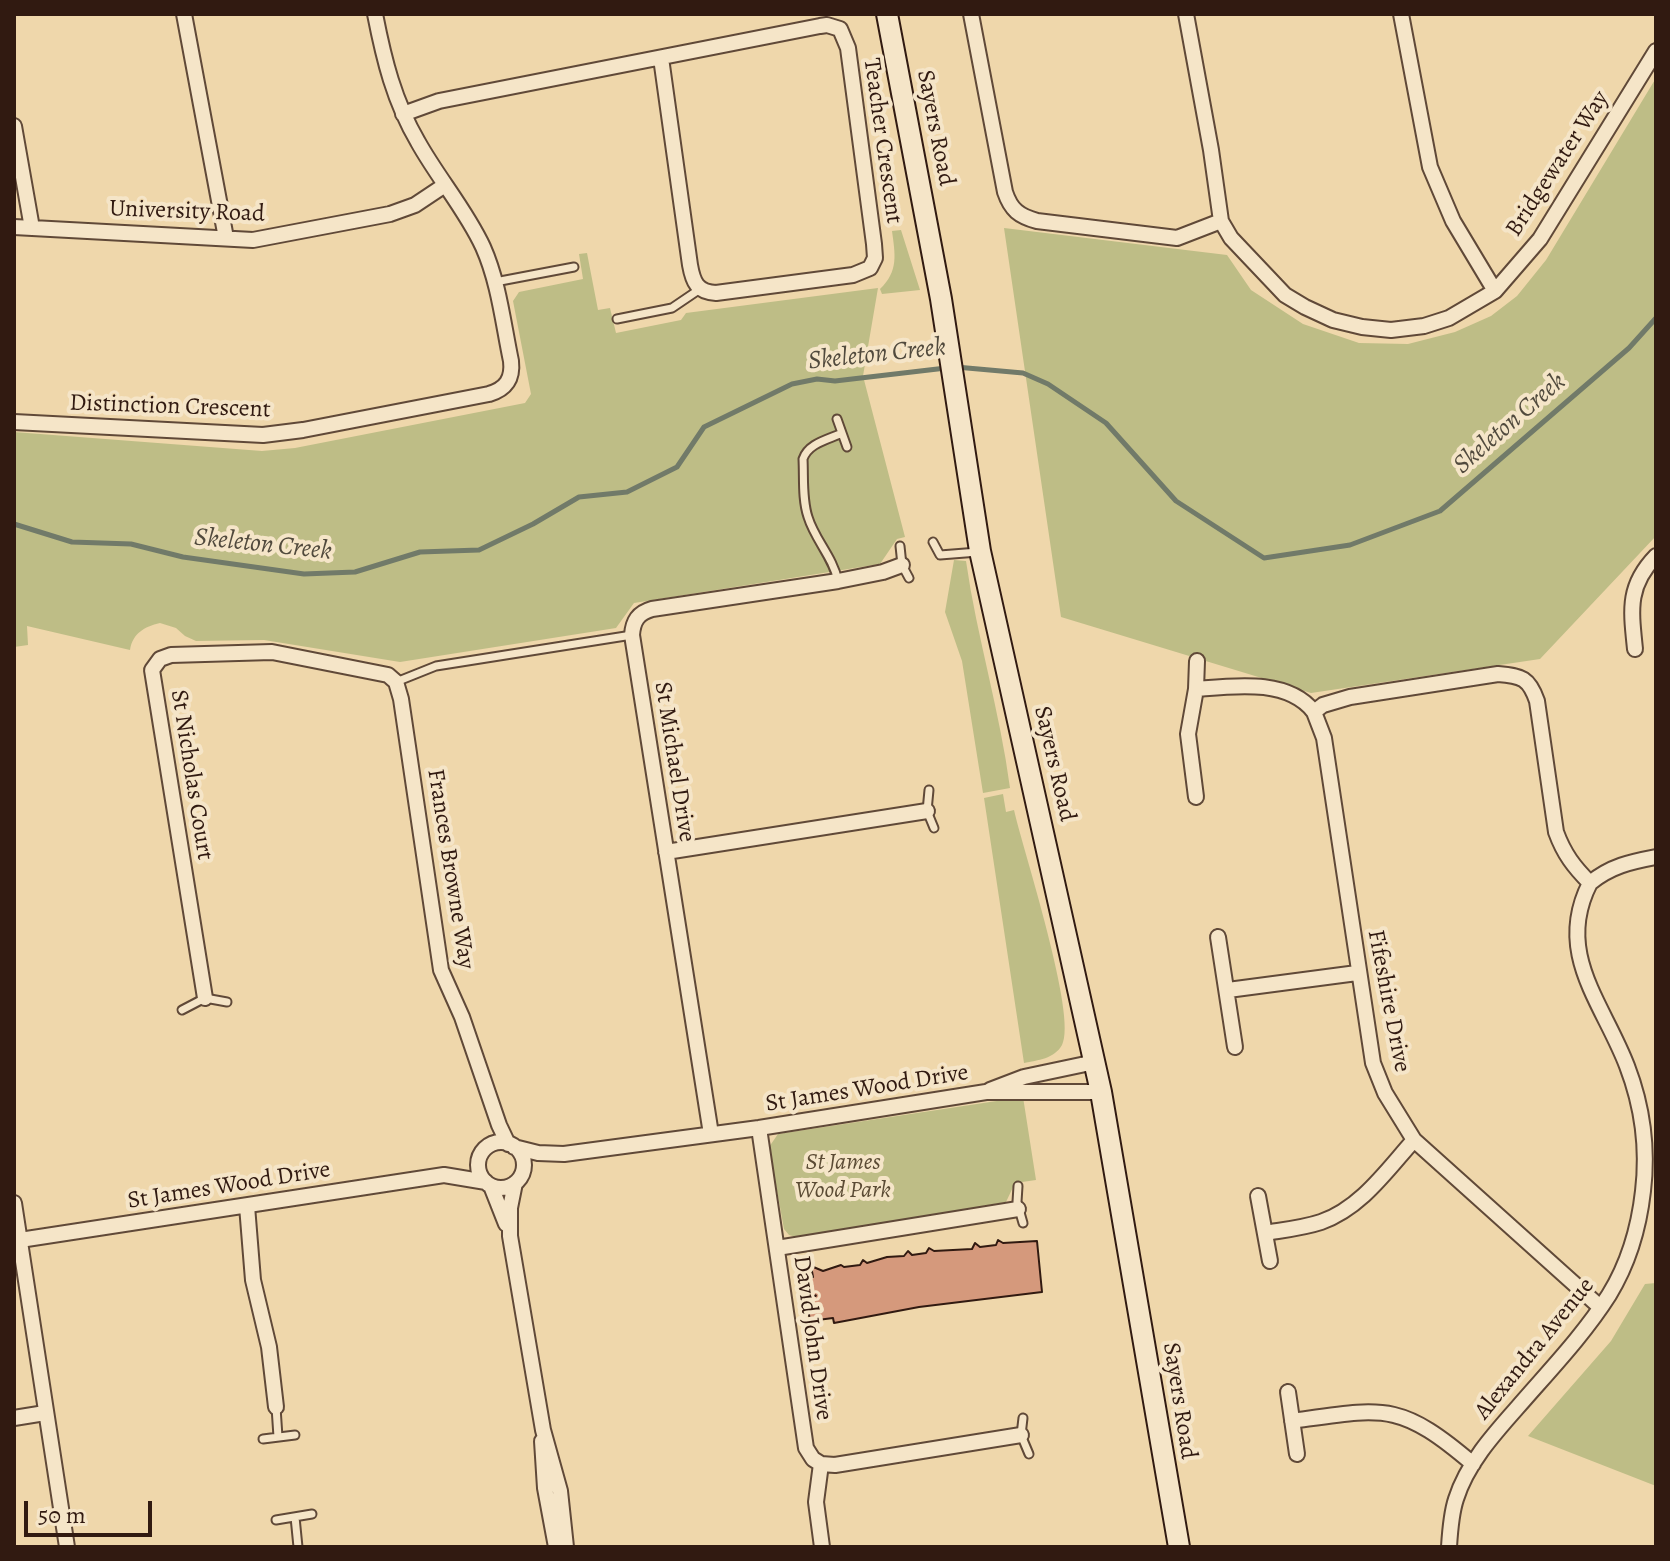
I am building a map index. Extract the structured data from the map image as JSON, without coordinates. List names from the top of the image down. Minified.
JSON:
{"streets":{"main road":["Sayers Road"],"street":["Teacher Crescent","Bridgewater Way","University Road","Distinction Crescent","St Michael Drive","St Nicholas Court","Frances Browne Way","Fifeshire Drive","St James Wood Drive","David John Drive","Alexandra Avenue"]},"crossings":[["Sayers Road","St James Wood Drive"],["St Michael Drive","St James Wood Drive"],["St Nicholas Court","Frances Browne Way"],["Frances Browne Way","St James Wood Drive"],["Fifeshire Drive","Alexandra Avenue"],["St James Wood Drive","David John Drive"]],"water":["Skeleton Creek"],"parks":["St James Wood Park"],"scale_bar":"50 m"}
